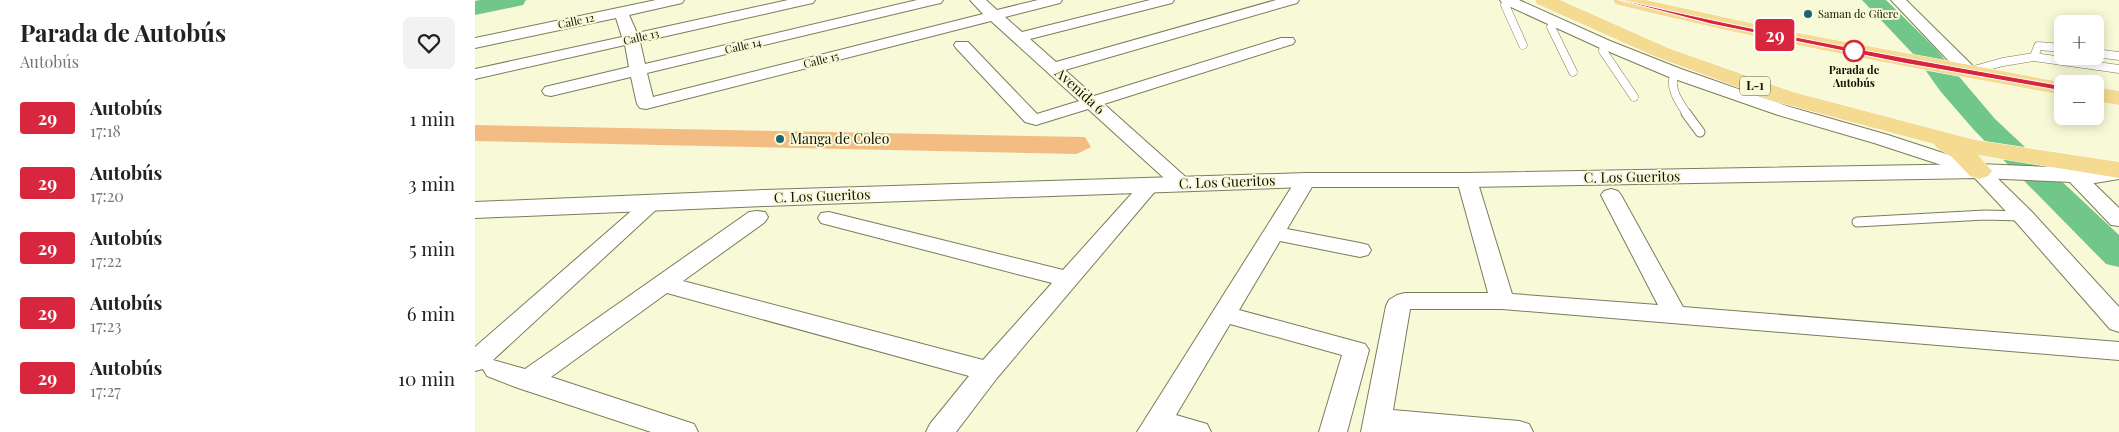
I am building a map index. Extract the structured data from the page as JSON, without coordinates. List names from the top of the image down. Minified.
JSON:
{"streets":{"main road":["L-1"],"street":["Calle 12","Calle 13","Calle 14","Calle 15","Avenida 6","C. Los Gueritos"]},"crossings":[["Calle 14","Calle 15"],["Calle 15","Avenida 6"],["Avenida 6","C. Los Gueritos"]],"places":["Saman de Güere","Parada de Autobús","Manga de Coleo"],"lines":["bus line 29"],"page":{"heading":["Parada de Autobús","Autobús"],"on_map":"29","map_buttons":["+","−"],"list":[{"mark":"29","name":"Autobús","note":"17:18","value":"1 min"},{"mark":"29","name":"Autobús","note":"17:20","value":"3 min"},{"mark":"29","name":"Autobús","note":"17:22","value":"5 min"},{"mark":"29","name":"Autobús","note":"17:23","value":"6 min"},{"mark":"29","name":"Autobús","note":"17:27","value":"10 min"}]}}
